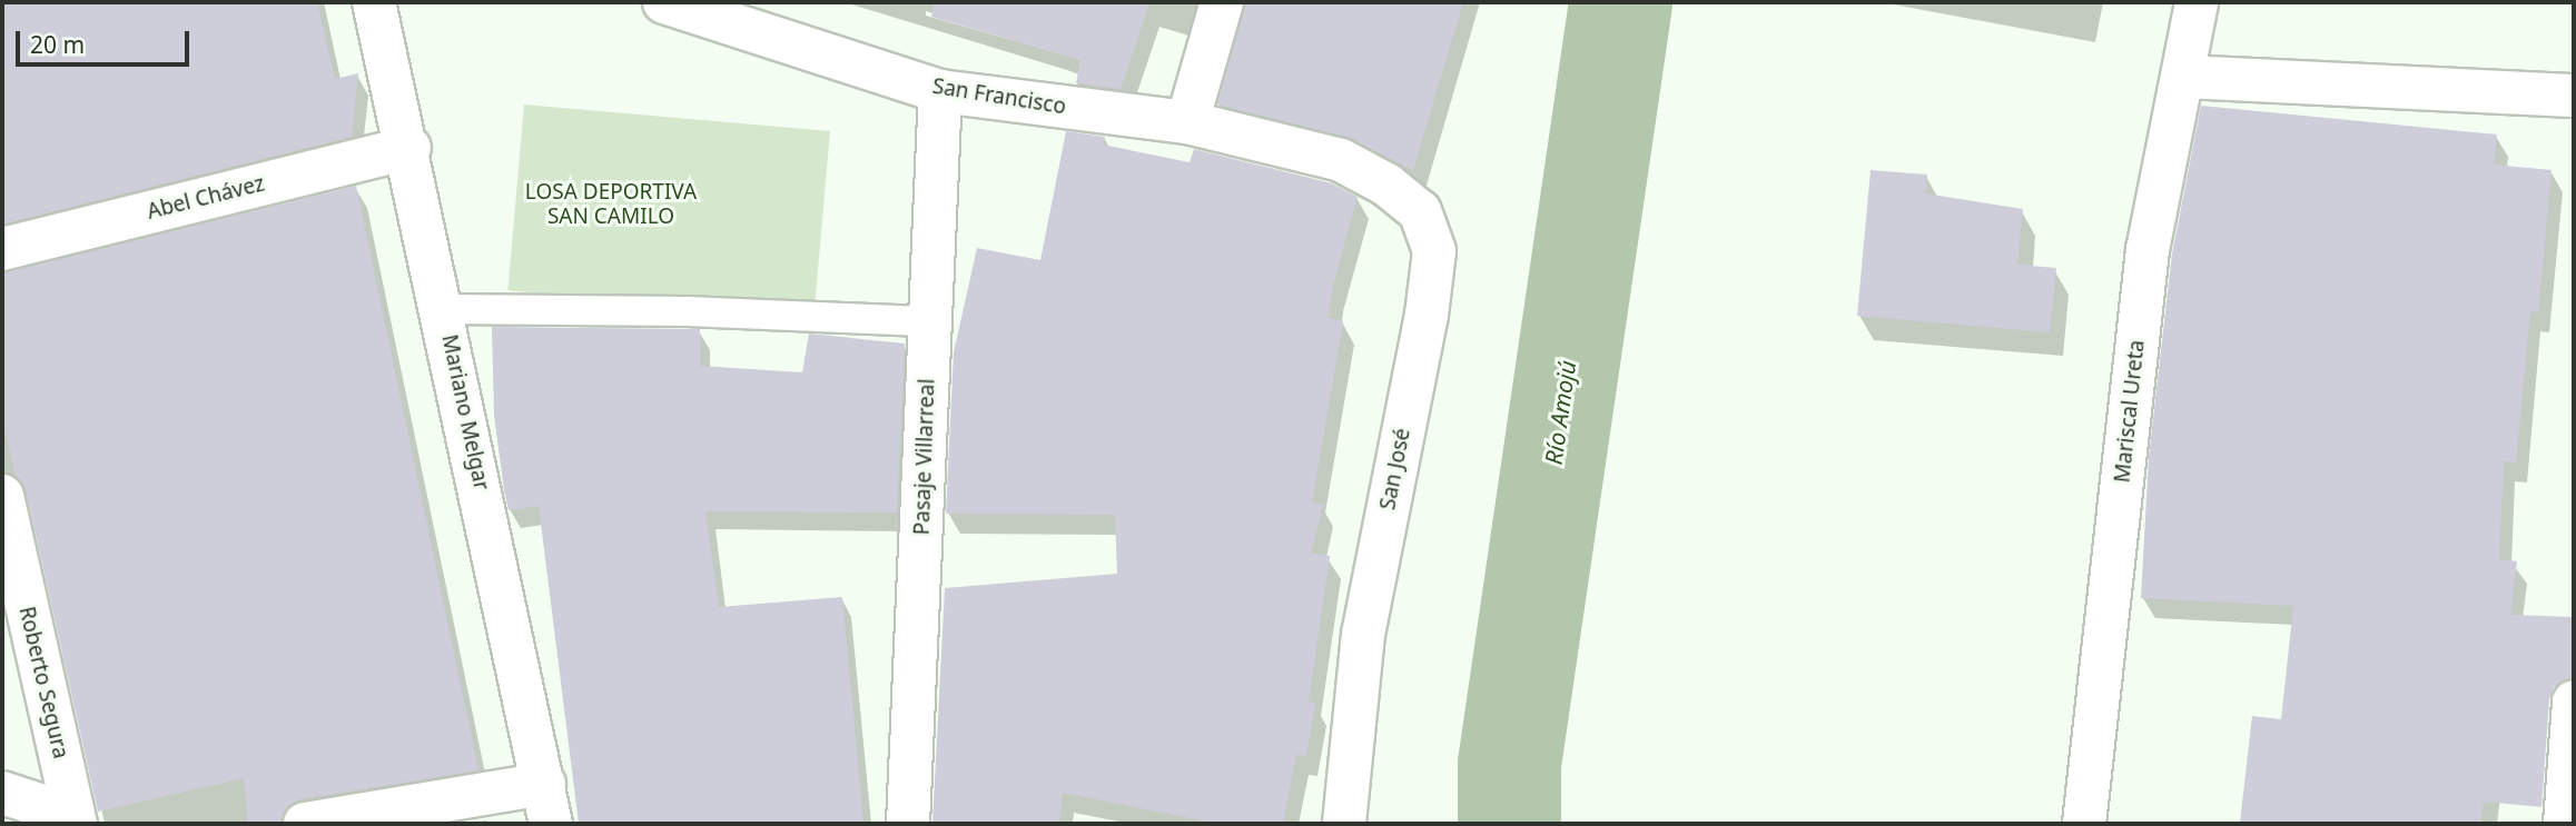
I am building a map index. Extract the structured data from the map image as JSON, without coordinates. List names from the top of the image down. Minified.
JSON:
{"streets":{"street":["San Francisco","Abel Chávez","Mariscal Ureta","Mariano Melgar","Pasaje Villarreal","San José","Roberto Segura"]},"crossings":[["San Francisco","Pasaje Villarreal"],["San Francisco","San José"],["Abel Chávez","Mariano Melgar"]],"water":["Río Amojú"],"parks":["LOSA DEPORTIVA SAN CAMILO"],"scale_bar":"20 m"}
